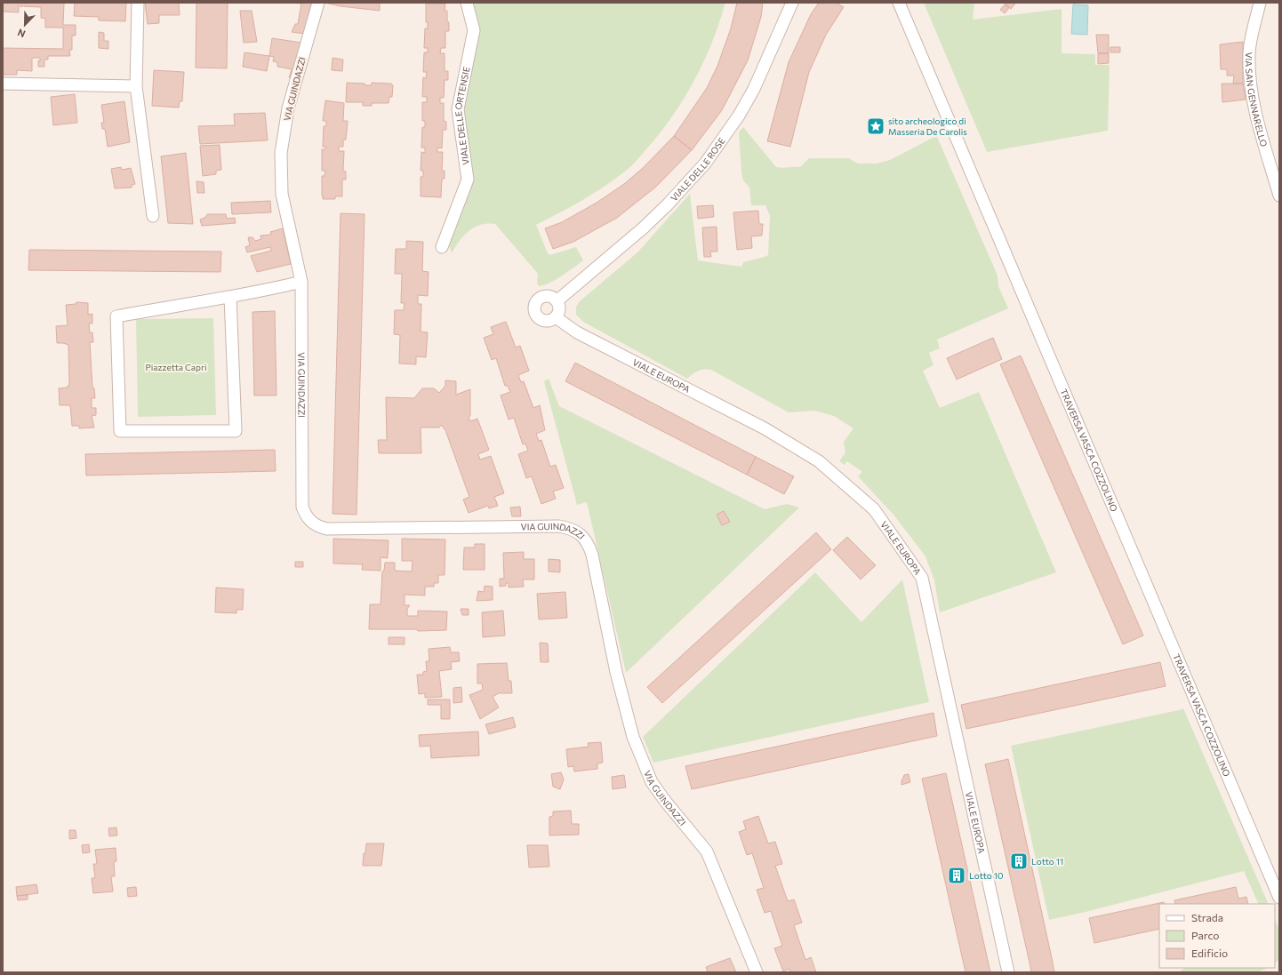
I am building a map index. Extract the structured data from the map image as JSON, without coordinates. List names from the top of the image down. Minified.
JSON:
{"streets":{"street":["VIA GUINDAZZI","VIA SAN GENNARELLO","VIALE DELLE ORTENSIE","VIALE DELLE ROSE","VIALE EUROPA","TRAVERSA VASCA COZZOLINO"]},"crossings":[["VIALE DELLE ROSE","VIALE EUROPA"]],"parks":["Piazzetta Capri"],"places":{"place":["sito archeologico di Masseria De Carolis"],"building":["Lotto 11","Lotto 10"]},"legend":["Strada","Parco","Edificio"],"north":"bottom left"}
